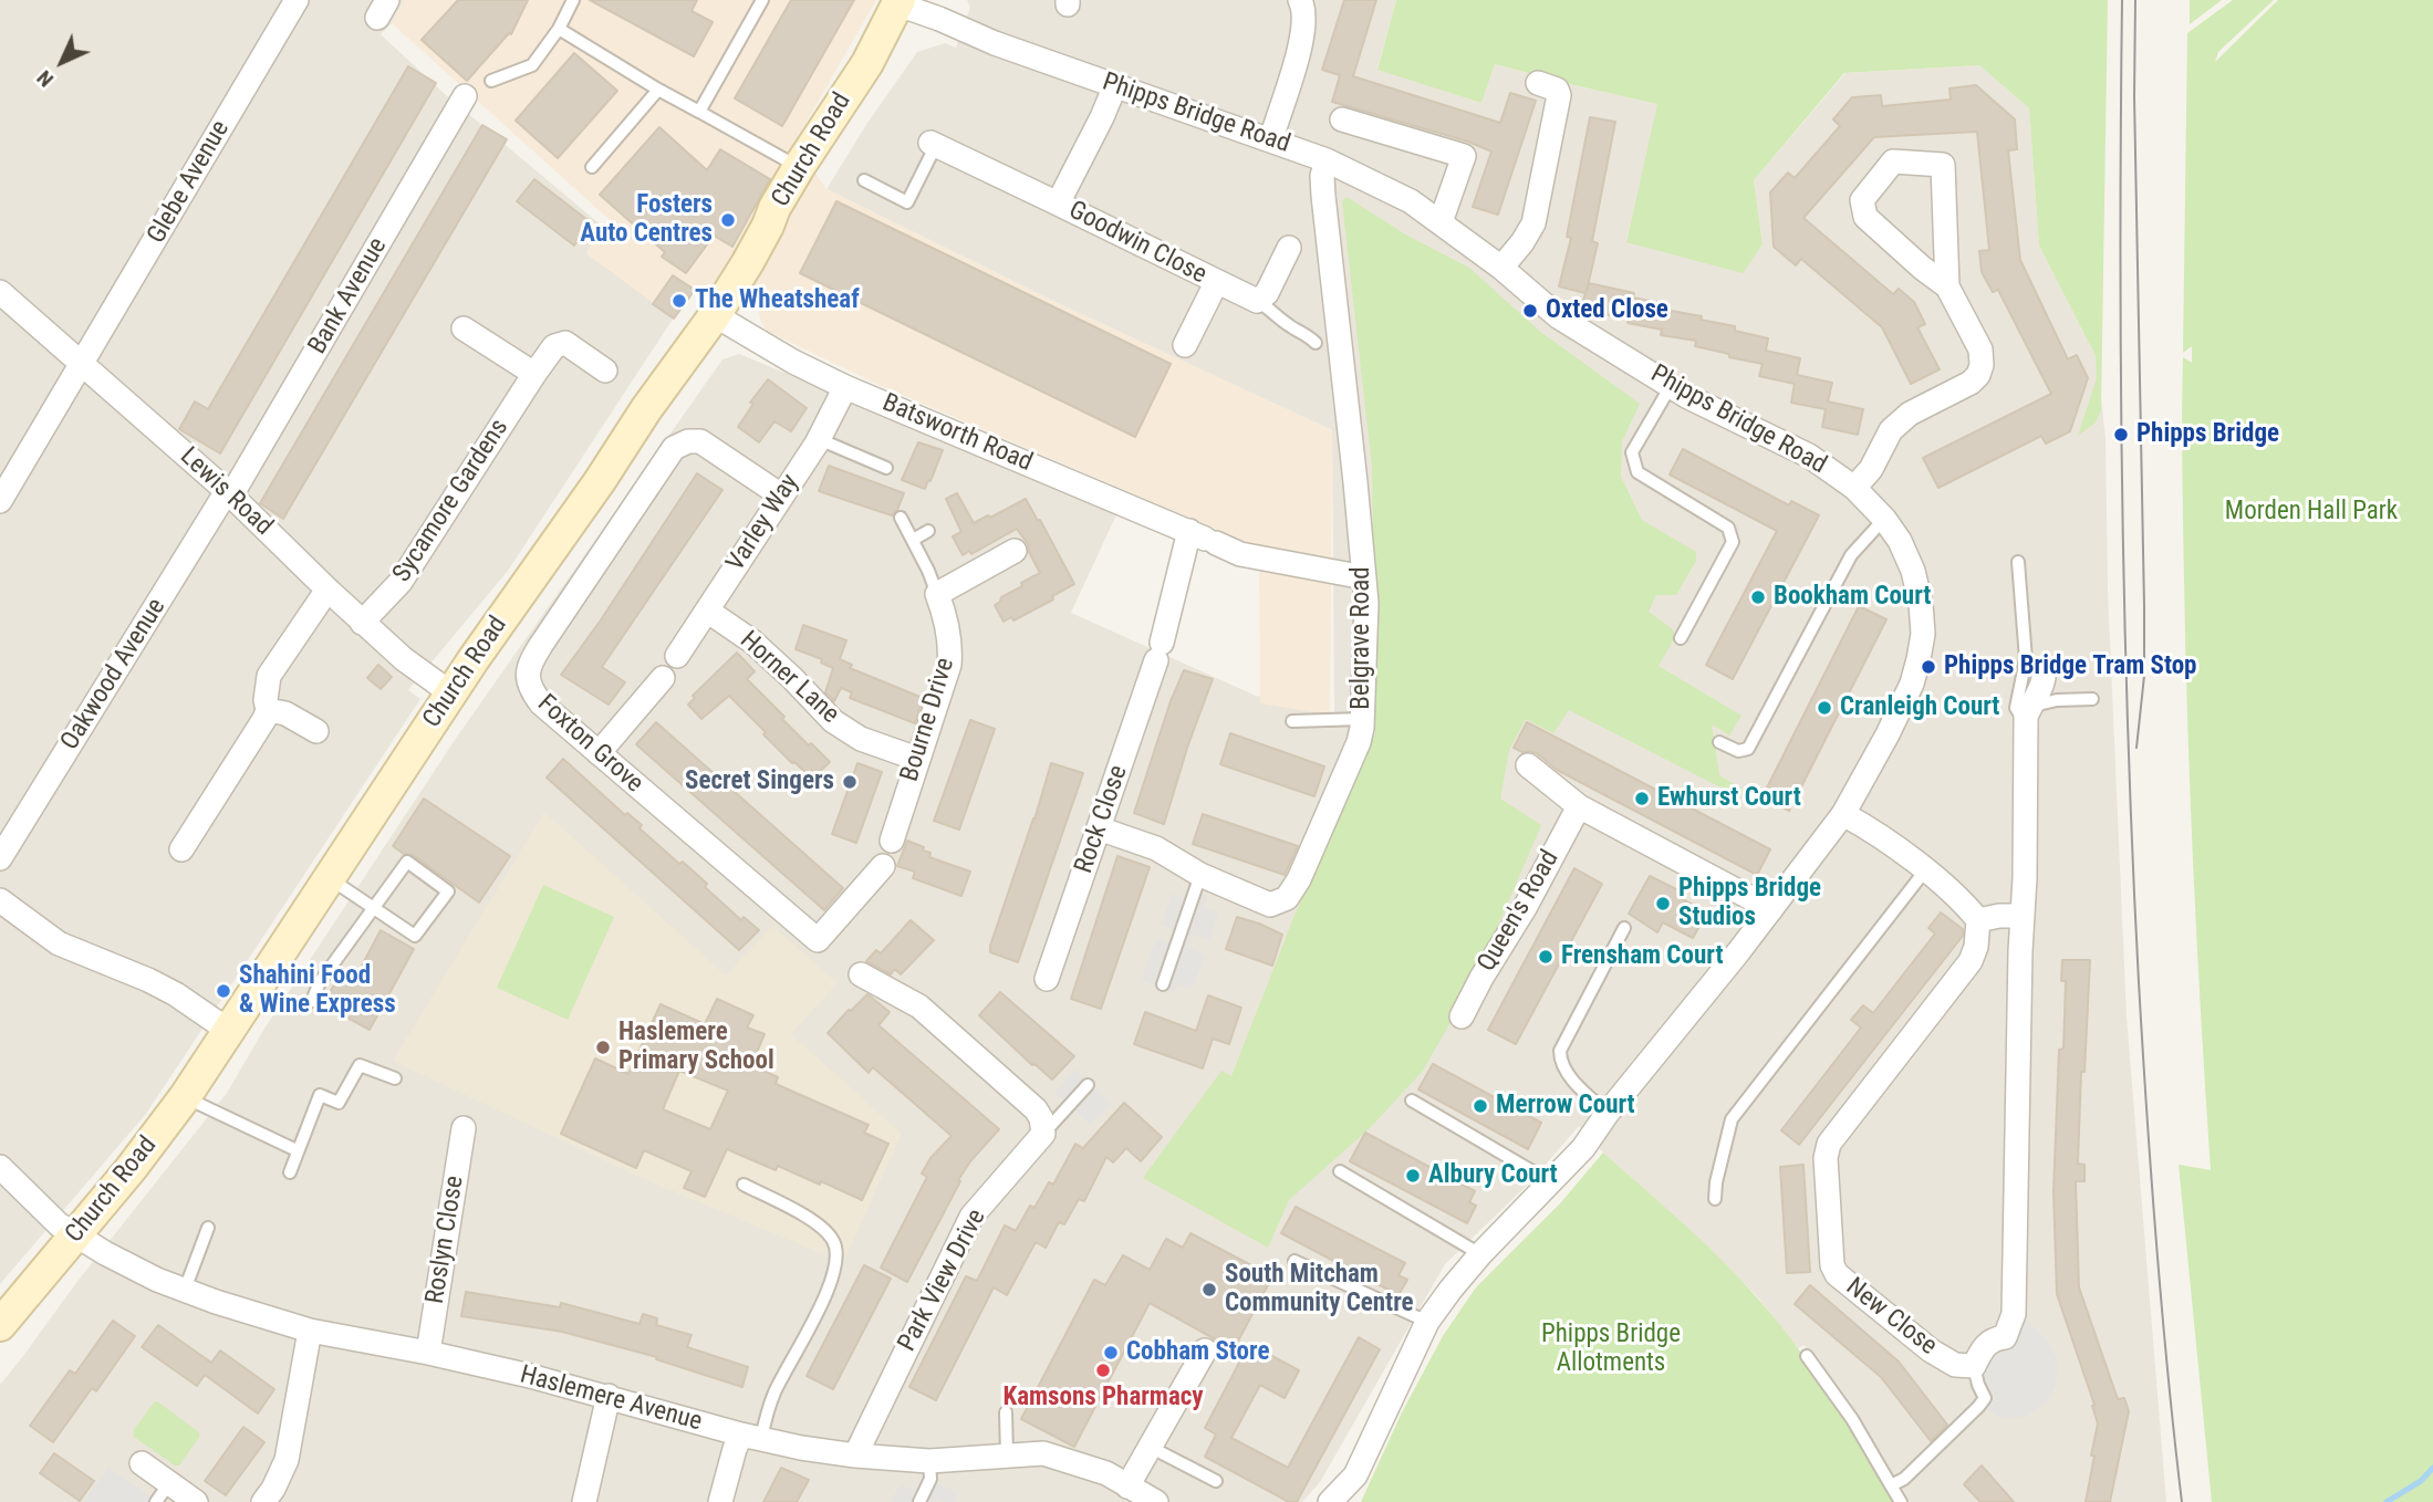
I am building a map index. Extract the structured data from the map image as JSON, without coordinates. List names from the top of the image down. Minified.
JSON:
{"streets":{"street":["Phipps Bridge Road","Church Road","Glebe Avenue","Goodwin Close","Bank Avenue","Batsworth Road","Lewis Road","Sycamore Gardens","Varley Way","Belgrave Road","Oakwood Avenue","Horner Lane","Bourne Drive","Foxton Grove","Rock Close","Queen's Road","Roslyn Close","Park View Drive","New Close","Haslemere Avenue"]},"crossings":[["Phipps Bridge Road","Church Road"],["Phipps Bridge Road","Goodwin Close"],["Phipps Bridge Road","Belgrave Road"],["Church Road","Batsworth Road"],["Church Road","Lewis Road"],["Church Road","Haslemere Avenue"],["Glebe Avenue","Lewis Road"],["Bank Avenue","Lewis Road"],["Bank Avenue","Oakwood Avenue"],["Batsworth Road","Varley Way"],["Batsworth Road","Belgrave Road"],["Batsworth Road","Rock Close"],["Lewis Road","Sycamore Gardens"],["Lewis Road","Oakwood Avenue"],["Varley Way","Horner Lane"],["Varley Way","Foxton Grove"],["Belgrave Road","Rock Close"],["Horner Lane","Bourne Drive"],["Roslyn Close","Haslemere Avenue"],["Park View Drive","Haslemere Avenue"]],"parks":["Morden Hall Park","Phipps Bridge Allotments"],"places":["Fosters Auto Centres","The Wheatsheaf","Oxted Close","Phipps Bridge","Bookham Court","Phipps Bridge Tram Stop","Cranleigh Court","Secret Singers","Ewhurst Court","Phipps Bridge Studios","Frensham Court","Shahini Food & Wine Express","Haslemere Primary School","Merrow Court","Albury Court","South Mitcham Community Centre","Cobham Store","Kamsons Pharmacy"],"north":"bottom left"}
